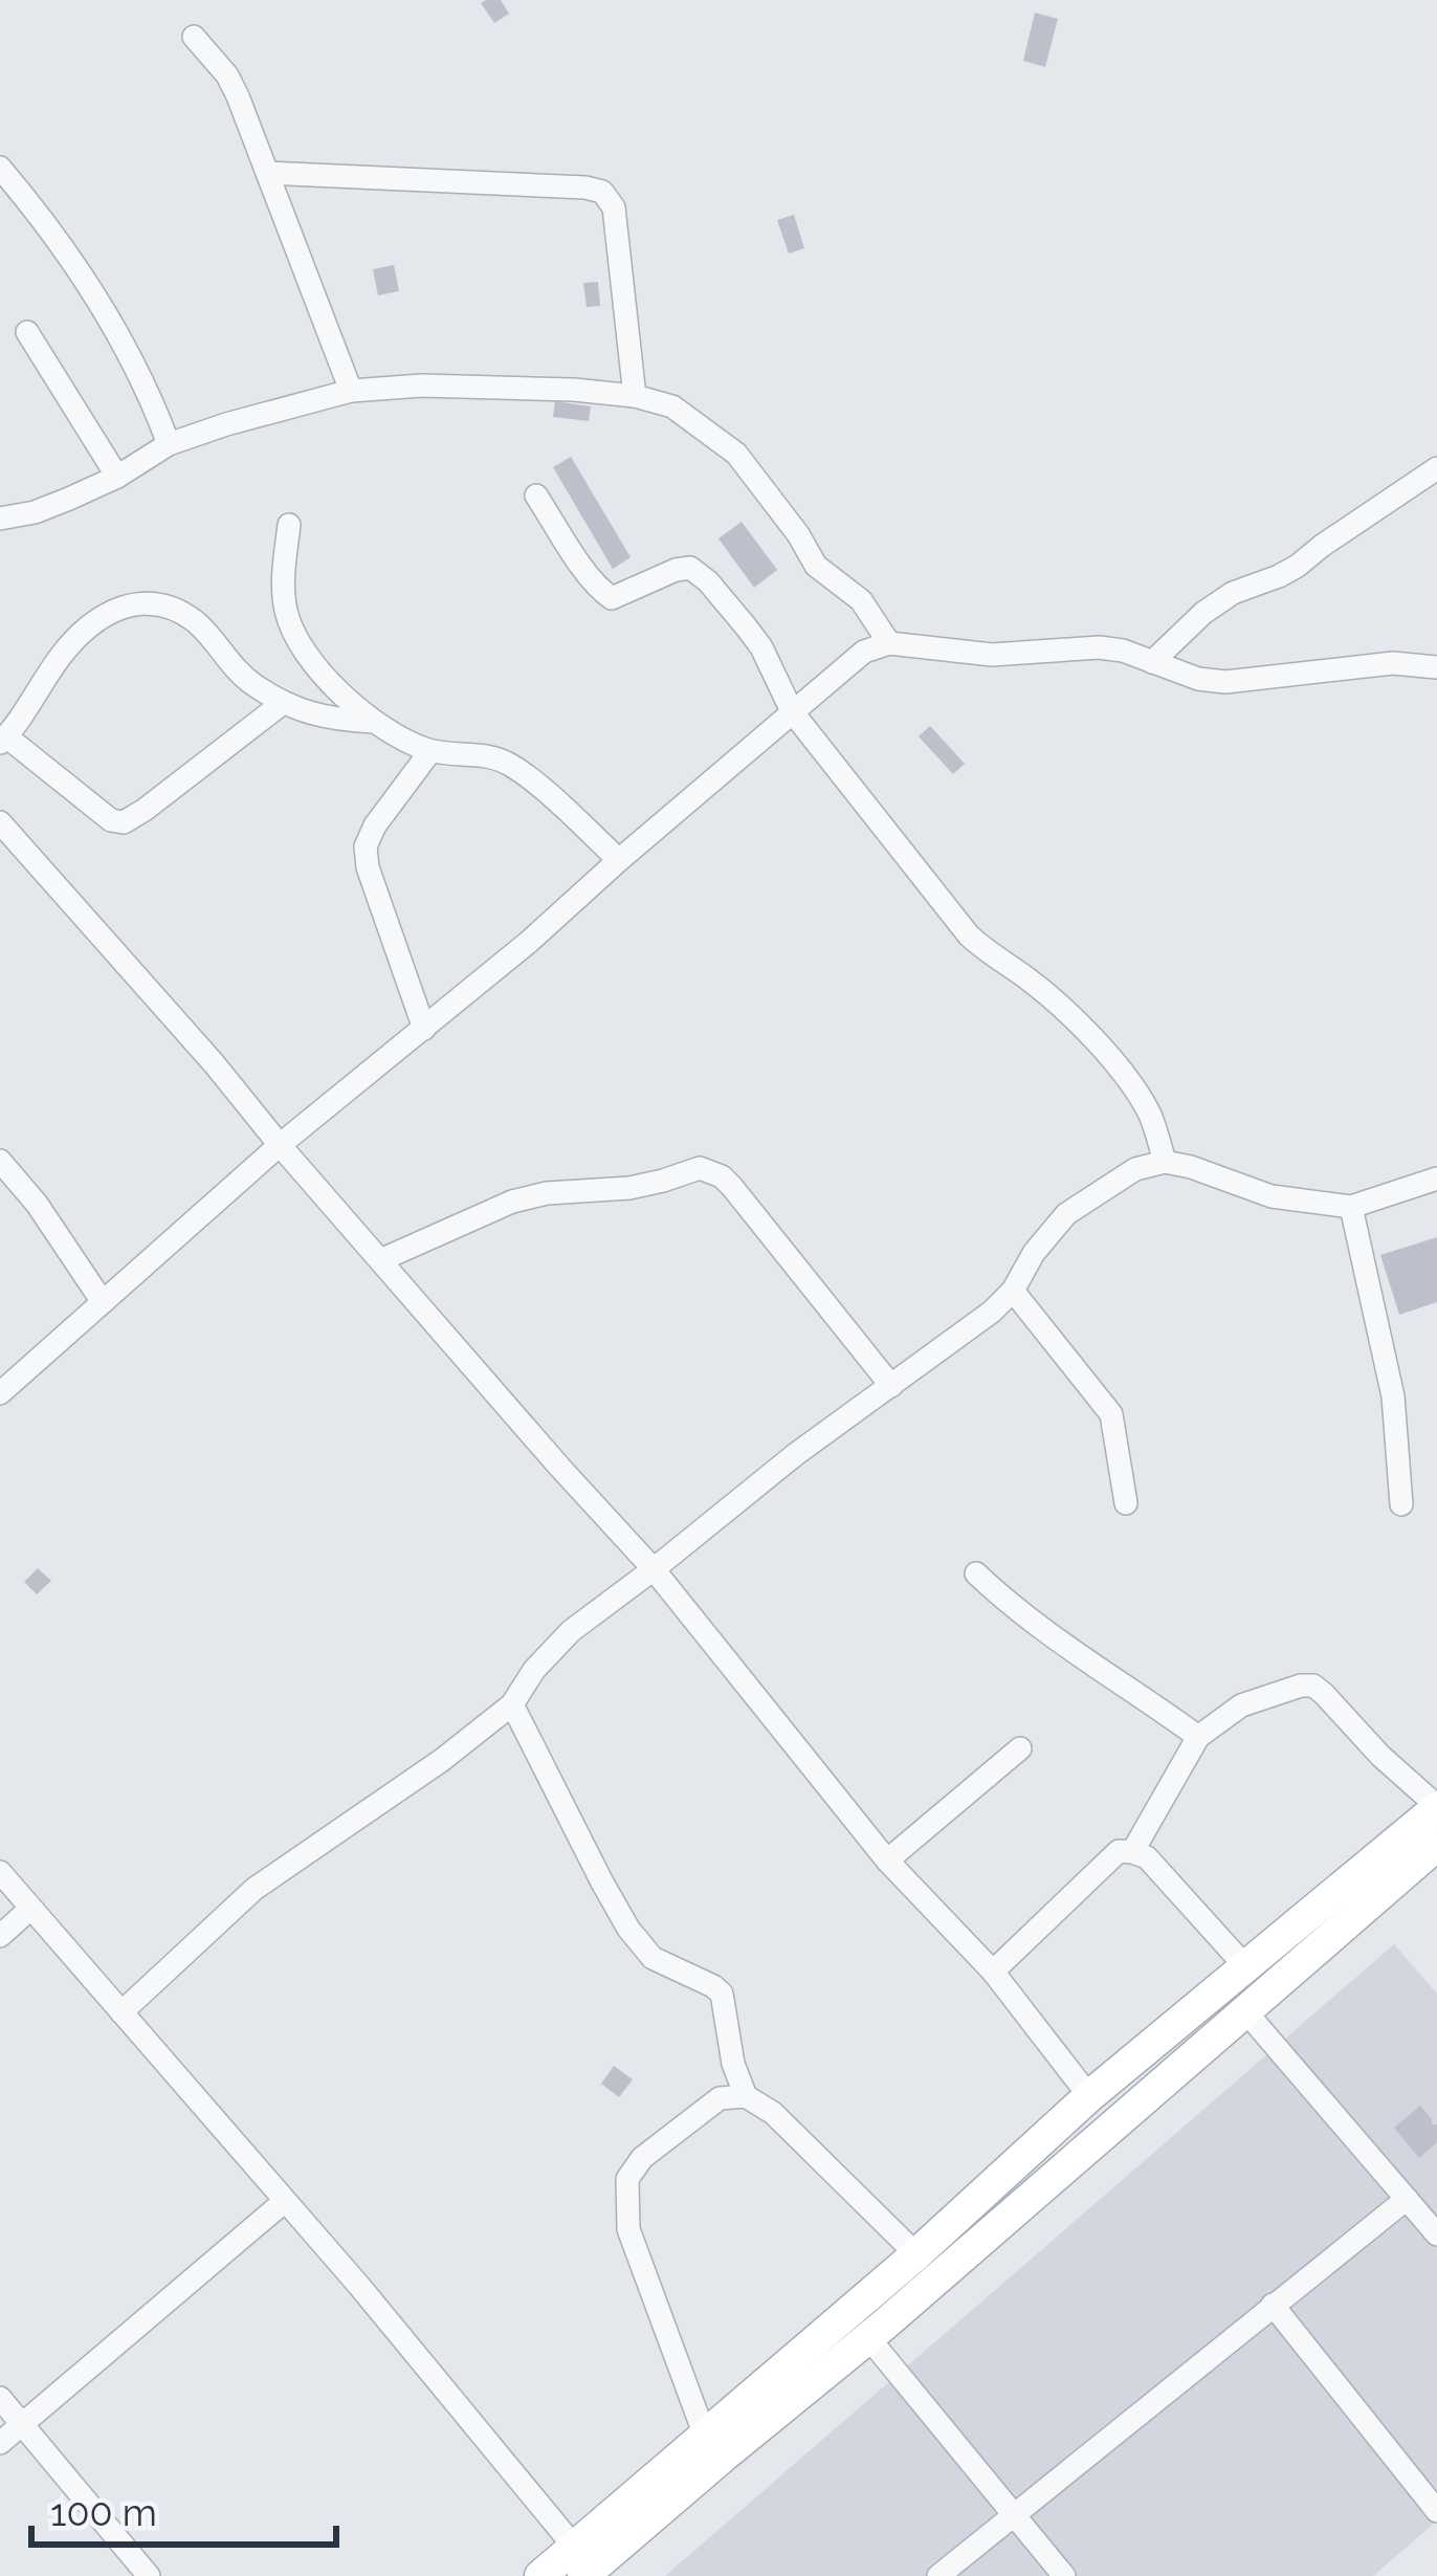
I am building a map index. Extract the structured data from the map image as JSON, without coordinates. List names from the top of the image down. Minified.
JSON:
{"scale_bar":"100 m"}
